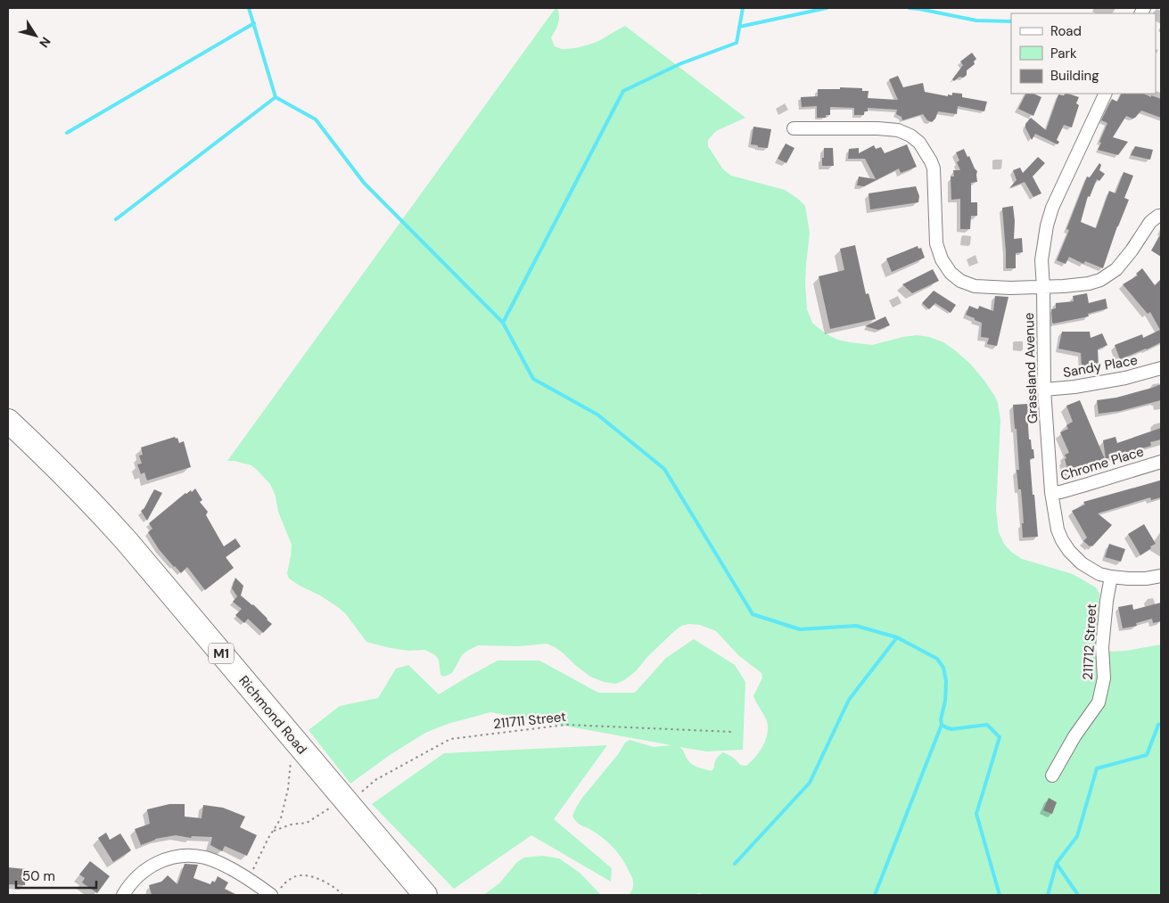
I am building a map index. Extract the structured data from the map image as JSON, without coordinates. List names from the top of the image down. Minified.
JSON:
{"streets":{"highway":["M1","Richmond Road"],"street":["Sandy Place","Grassland Avenue","Chrome Place","211712 Street"],"path":["211711 Street"]},"crossings":[["Sandy Place","Grassland Avenue"],["Grassland Avenue","Chrome Place"],["Grassland Avenue","211712 Street"],["Richmond Road","211711 Street"]],"legend":["Road","Park","Building"],"scale_bar":"50 m","north":"bottom right"}
